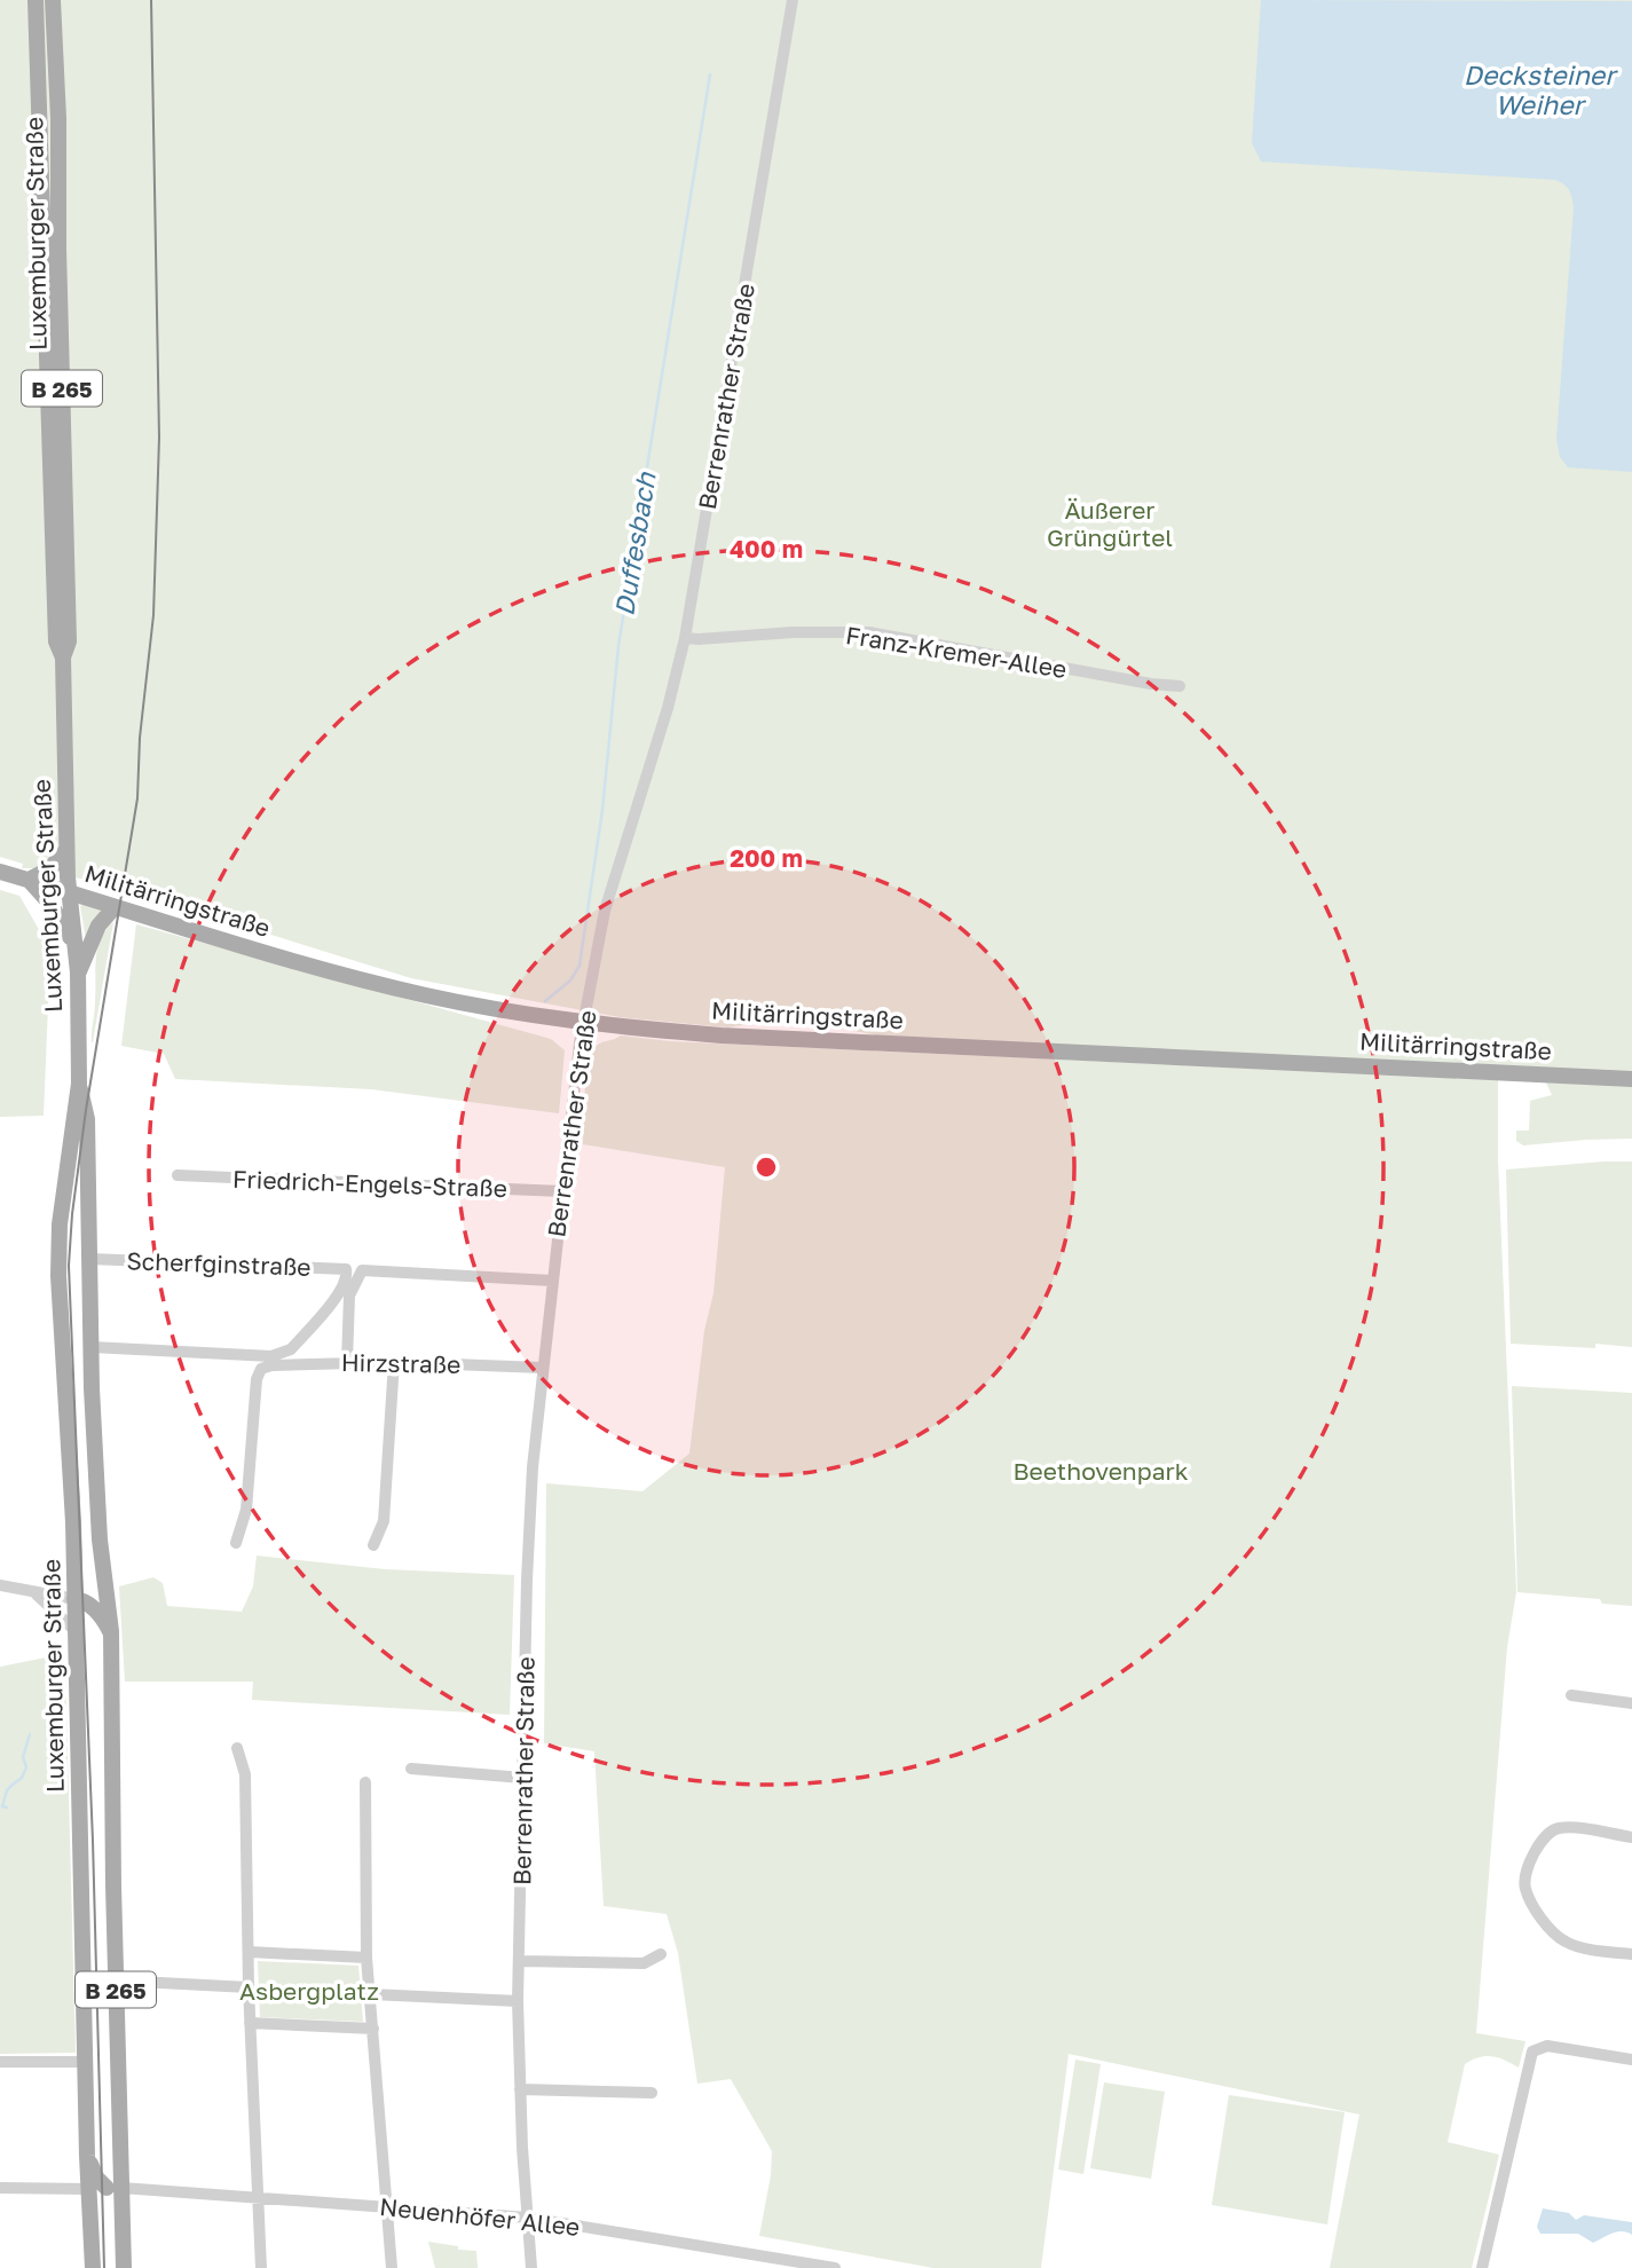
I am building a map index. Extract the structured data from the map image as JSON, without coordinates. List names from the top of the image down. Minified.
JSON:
{"streets":{"main road":["Luxemburger Straße","B 265","Militärringstraße"],"street":["Berrenrather Straße","Franz-Kremer-Allee","Friedrich-Engels-Straße","Scherfginstraße","Hirzstraße","Neuenhöfer Allee"]},"crossings":[["Luxemburger Straße","Militärringstraße"],["Luxemburger Straße","Scherfginstraße"],["Luxemburger Straße","Neuenhöfer Allee"],["Berrenrather Straße","Franz-Kremer-Allee"],["Berrenrather Straße","Militärringstraße"],["Berrenrather Straße","Friedrich-Engels-Straße"],["Berrenrather Straße","Hirzstraße"],["Berrenrather Straße","Neuenhöfer Allee"]],"water":["Decksteiner Weiher","Duffesbach"],"parks":["Äußerer Grüngürtel","Beethovenpark","Asbergplatz"],"rings":["400 m","200 m"]}
